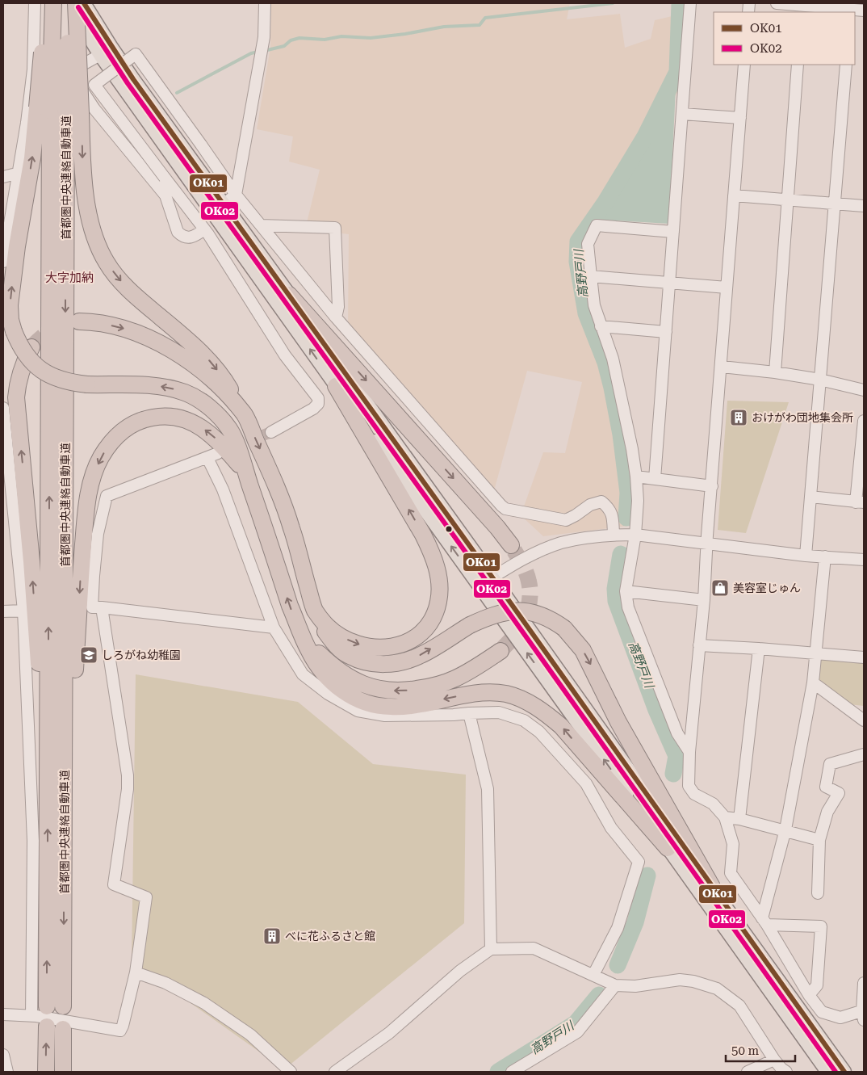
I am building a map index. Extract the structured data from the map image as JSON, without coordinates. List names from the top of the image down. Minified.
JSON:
{"streets":{"highway":["首都圏中央連絡自動車道"]},"districts":["大字加納"],"water":["高野戸川"],"places":{"building":["おけがわ団地集会所","べに花ふるさと館"],"shop":["美容室じゅん"],"school or university":["しろがね幼稚園"]},"lines":["transit line OK01","transit line OK02"],"legend":["OK01","OK02"],"scale_bar":"50 m"}
